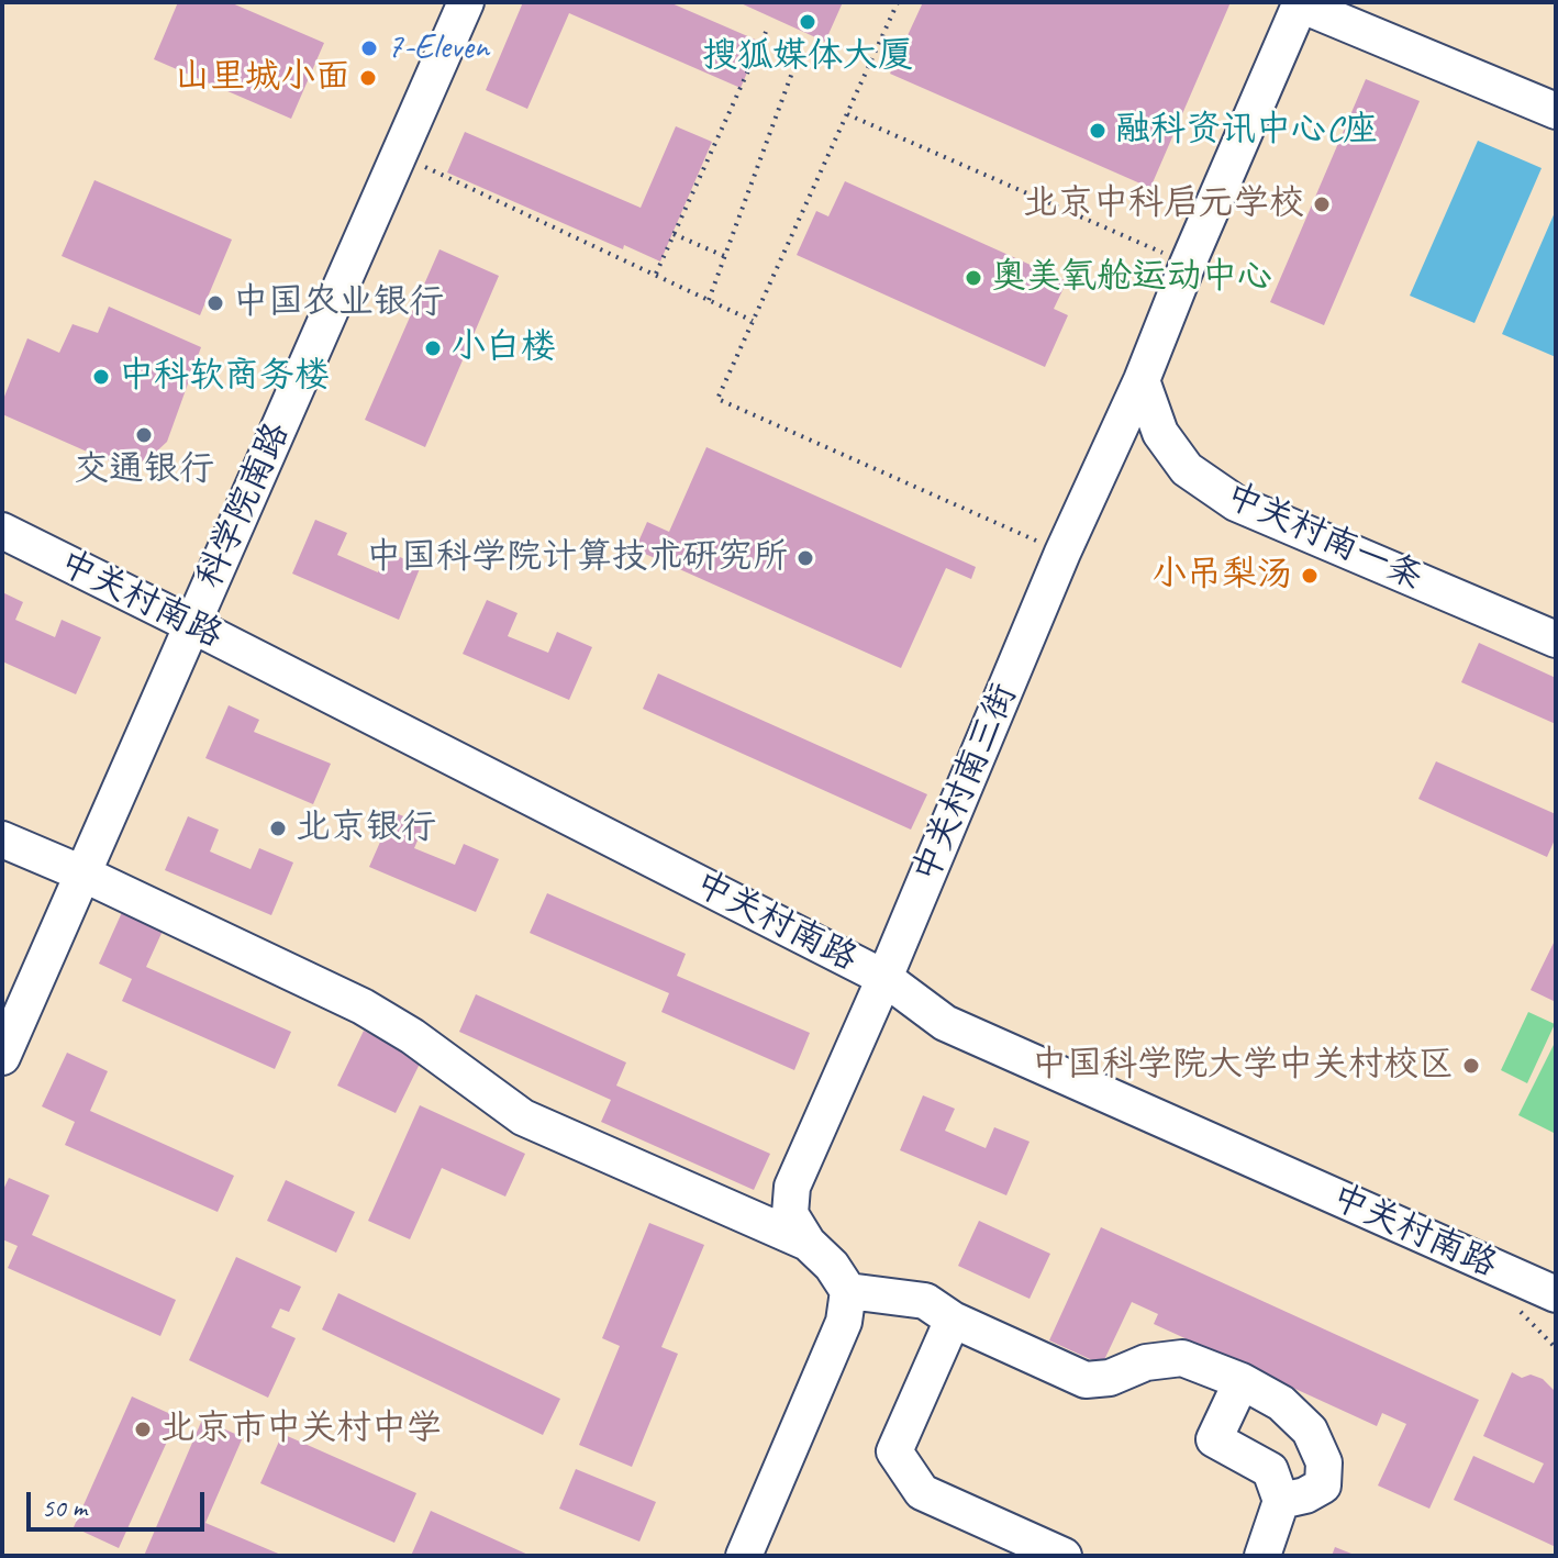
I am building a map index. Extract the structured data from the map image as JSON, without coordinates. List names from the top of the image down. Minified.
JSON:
{"streets":{"street":["科学院南路","中关村南一条","中关村南路","中关村南三街"]},"crossings":[["科学院南路","中关村南路"],["中关村南一条","中关村南三街"],["中关村南路","中关村南三街"]],"places":["搜狐媒体大厦","7-Eleven","山里城小面","融科资讯中心C座","北京中科启元学校","奥美氧舱运动中心","中国农业银行","小白楼","中科软商务楼","交通银行","中国科学院计算技术研究所","小吊梨汤","北京银行","中国科学院大学中关村校区","北京市中关村中学"],"scale_bar":"50 m"}
